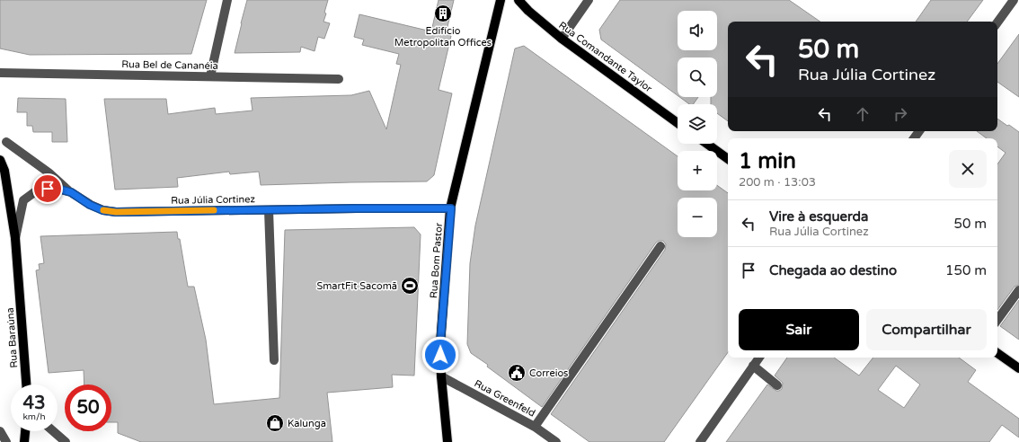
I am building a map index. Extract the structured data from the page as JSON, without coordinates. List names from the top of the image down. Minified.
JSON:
{"streets":{"main road":["Rua Comandante Taylor","Rua Bom Pastor","Rua Baraúna"],"street":["Rua Bel de Cananéia","Rua Júlia Cortinez","Rua Greenfeld"]},"crossings":[["Rua Júlia Cortinez","Rua Bom Pastor"],["Rua Júlia Cortinez","Rua Baraúna"],["Rua Bom Pastor","Rua Greenfeld"]],"places":{"building":["Edifício Metropolitan Offices"],"sports":["SmartFit Sacomã"],"public building":["Correios"],"shop":["Kalunga"]},"page":{"map_buttons":["+","−"],"turn":["50 m","Rua Júlia Cortinez"],"heading":["1 min","200 m · 13:03"],"list":[{"name":"Vire à esquerda","note":"Rua Júlia Cortinez","value":"50 m"},{"name":"Chegada ao destino","value":"150 m"}],"buttons":["Sair","Compartilhar"],"speed":"43 km/h","limit":"50"}}
